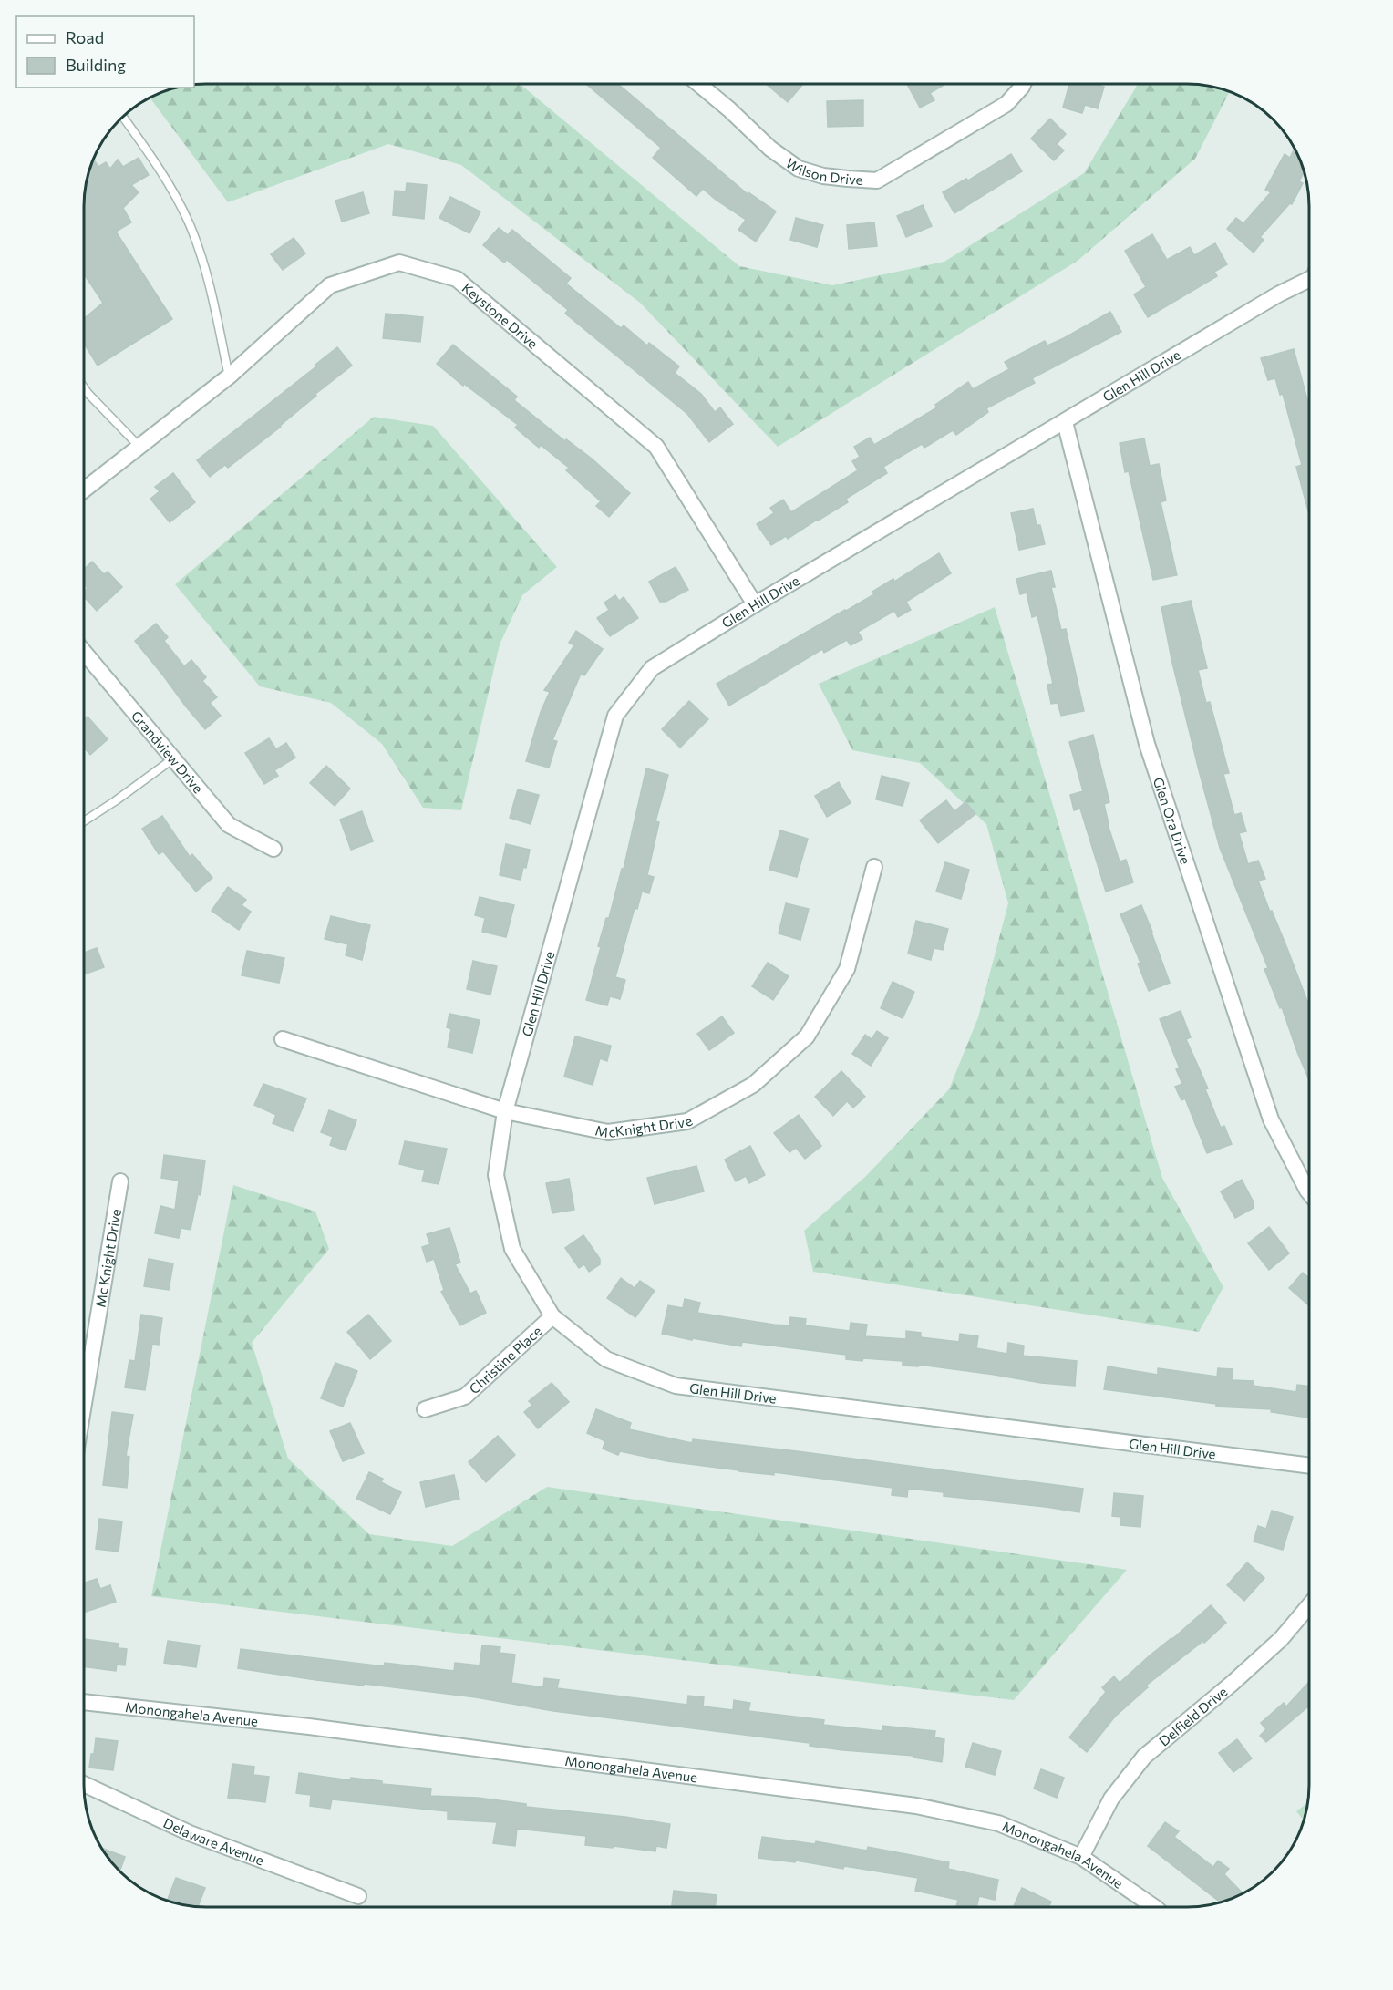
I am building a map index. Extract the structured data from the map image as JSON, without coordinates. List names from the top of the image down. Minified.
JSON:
{"streets":{"street":["Wilson Drive","Keystone Drive","Glen Hill Drive","Grandview Drive","Glen Ora Drive","McKnight Drive","Mc Knight Drive","Christine Place","Monongahela Avenue","Delfield Drive","Delaware Avenue"]},"crossings":[["Keystone Drive","Glen Hill Drive"],["Glen Hill Drive","Glen Ora Drive"],["Glen Hill Drive","McKnight Drive"],["Glen Hill Drive","Christine Place"],["Monongahela Avenue","Delfield Drive"]],"legend":["Road","Building"]}
